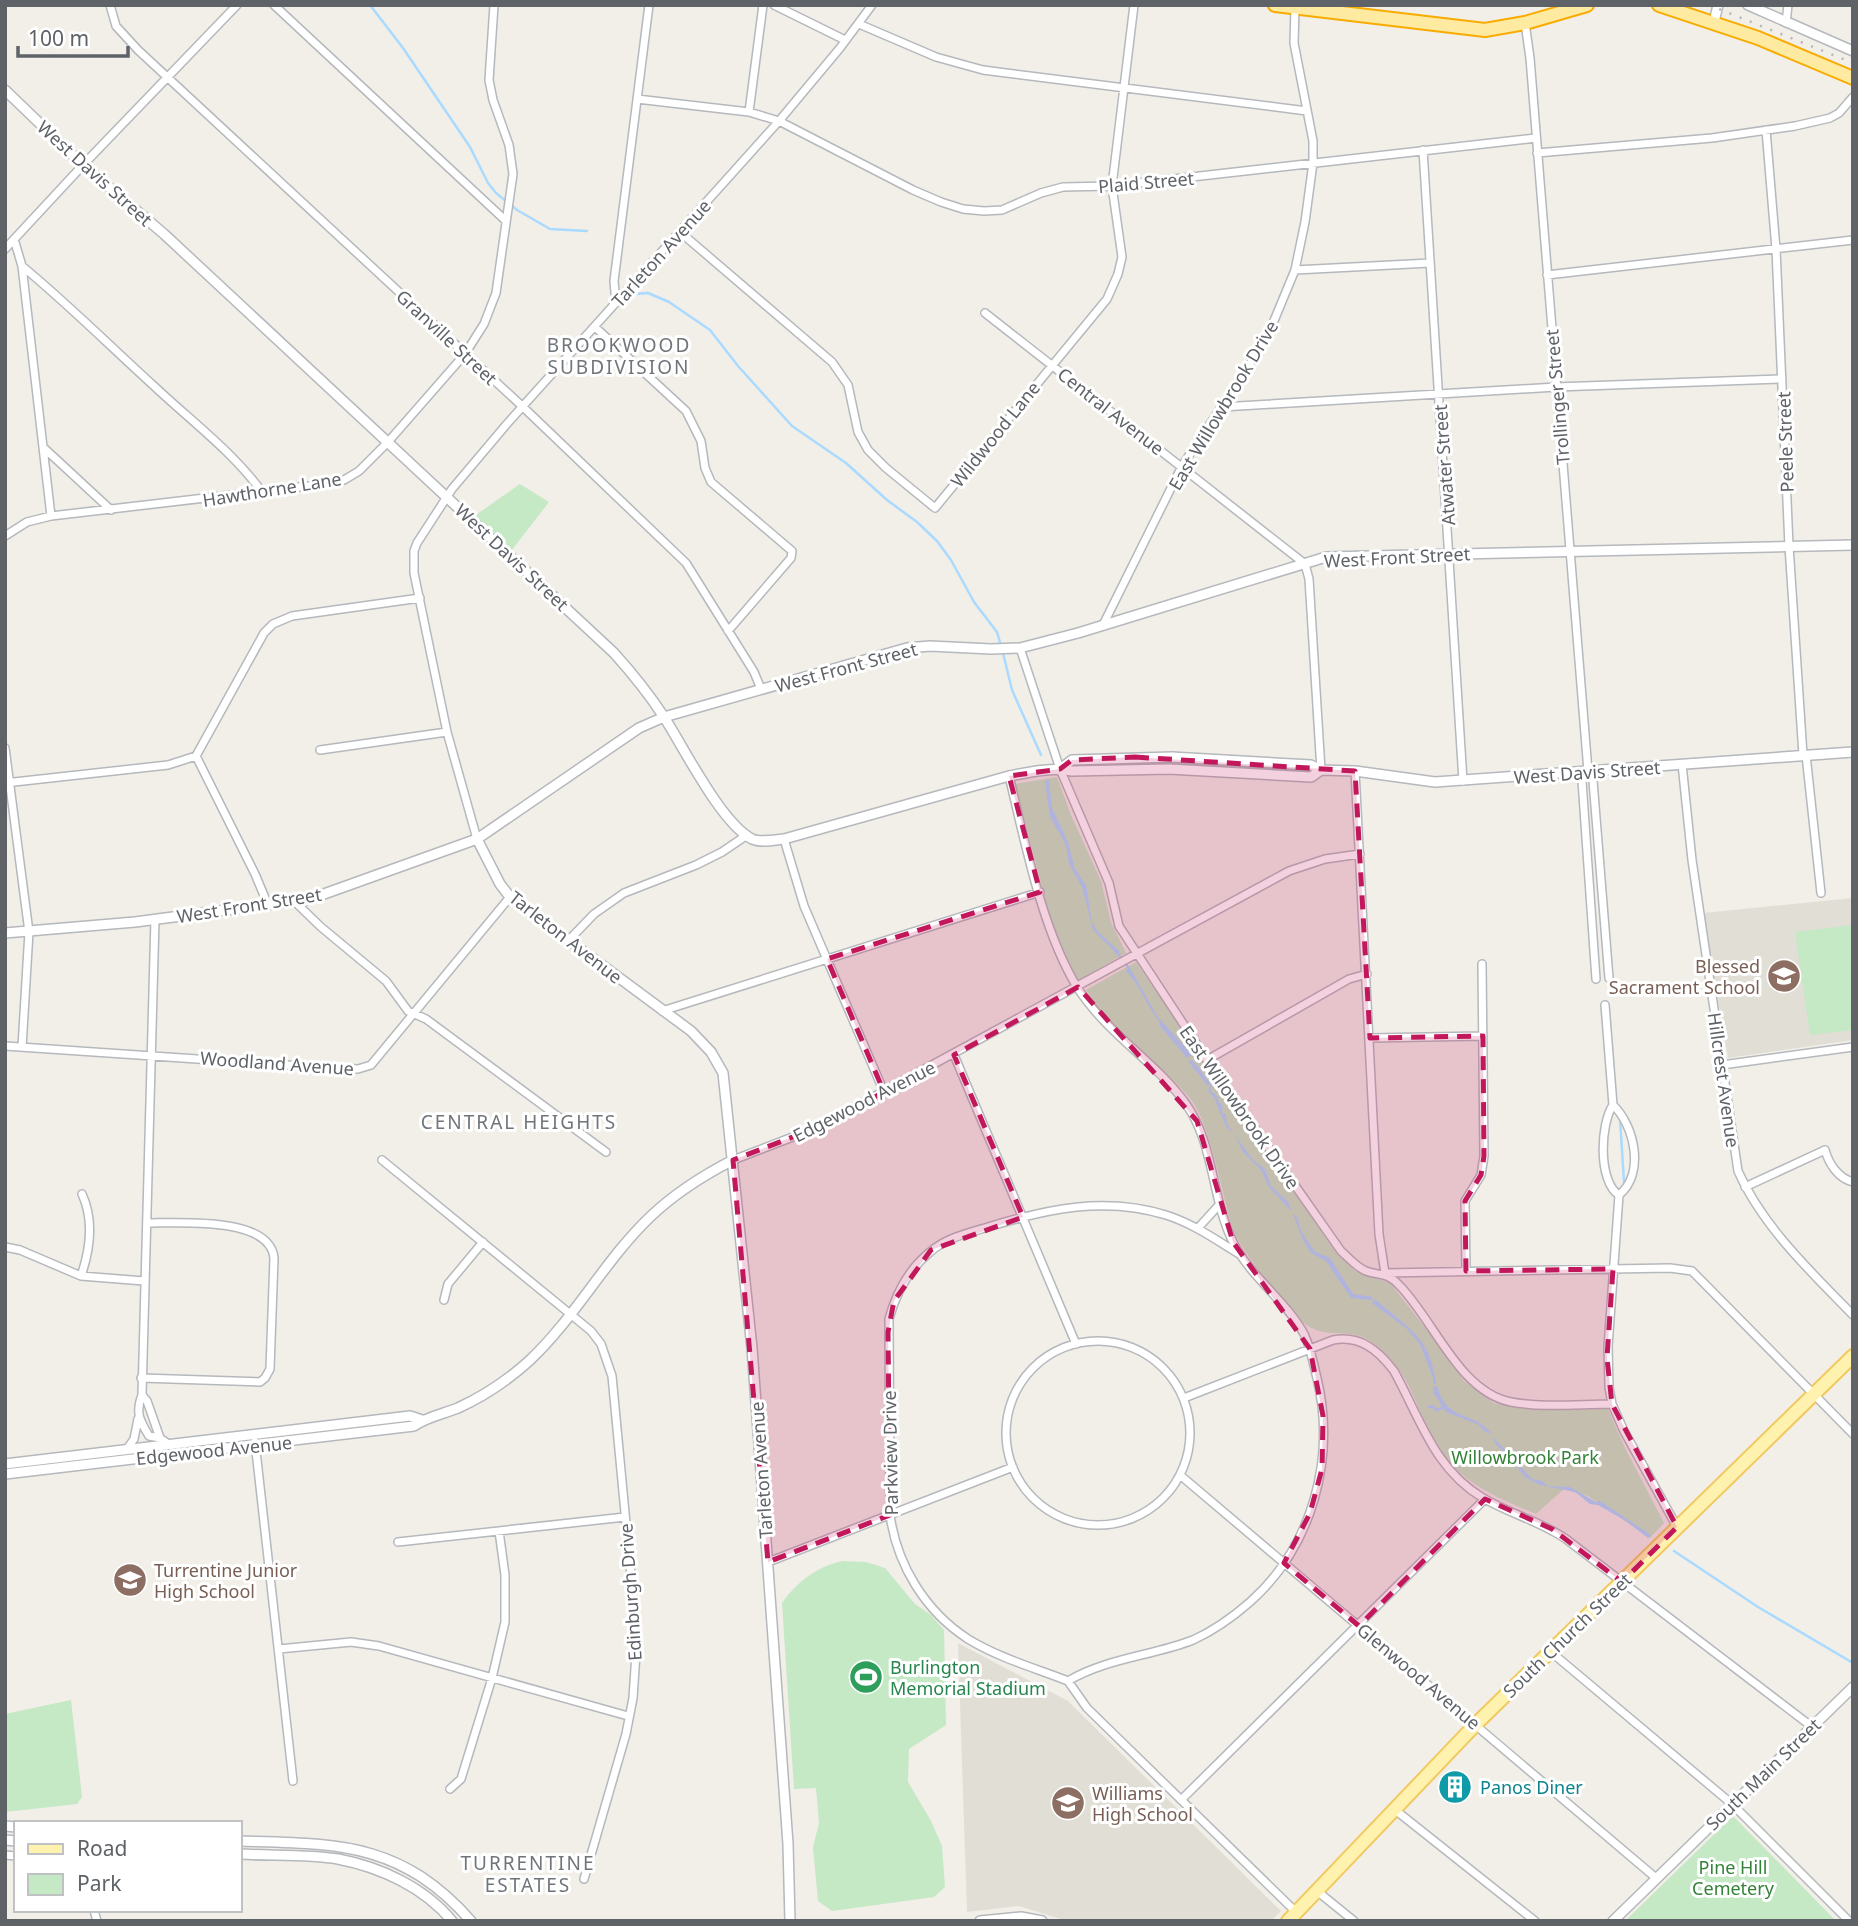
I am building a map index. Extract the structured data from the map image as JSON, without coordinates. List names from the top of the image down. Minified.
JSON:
{"streets":{"main road":["South Church Street"],"street":["West Davis Street","Plaid Street","Tarleton Avenue","Granville Street","Trollinger Street","East Willowbrook Drive","Central Avenue","Wildwood Lane","Peele Street","Atwater Street","Hawthorne Lane","West Front Street","Woodland Avenue","Hillcrest Avenue","Edgewood Avenue","Parkview Drive","Edinburgh Drive","Glenwood Avenue","South Main Street"]},"crossings":[["West Davis Street","Tarleton Avenue"],["West Davis Street","Trollinger Street"],["West Davis Street","East Willowbrook Drive"],["West Davis Street","Peele Street"],["West Davis Street","Atwater Street"],["West Davis Street","Hawthorne Lane"],["West Davis Street","West Front Street"],["West Davis Street","Hillcrest Avenue"],["Plaid Street","Tarleton Avenue"],["Plaid Street","Trollinger Street"],["Plaid Street","East Willowbrook Drive"],["Plaid Street","Wildwood Lane"],["Plaid Street","Atwater Street"],["Tarleton Avenue","Granville Street"],["Tarleton Avenue","Wildwood Lane"],["Tarleton Avenue","West Front Street"],["Tarleton Avenue","Woodland Avenue"],["Tarleton Avenue","Edgewood Avenue"],["Granville Street","Hawthorne Lane"],["Granville Street","West Front Street"],["Trollinger Street","West Front Street"],["East Willowbrook Drive","Central Avenue"],["East Willowbrook Drive","West Front Street"],["East Willowbrook Drive","Edgewood Avenue"],["Central Avenue","Wildwood Lane"],["Central Avenue","West Front Street"],["Peele Street","West Front Street"],["Atwater Street","West Front Street"],["Edgewood Avenue","Edinburgh Drive"],["South Church Street","Glenwood Avenue"],["Glenwood Avenue","South Main Street"]],"districts":["BROOKWOOD SUBDIVISION","CENTRAL HEIGHTS","TURRENTINE ESTATES"],"parks":["Willowbrook Park","Pine Hill Cemetery"],"places":{"school or university":["Blessed Sacrament School","Turrentine Junior High School","Williams High School"],"sports":["Burlington Memorial Stadium"],"building":["Panos Diner"]},"legend":["Road","Park"],"scale_bar":"100 m"}
